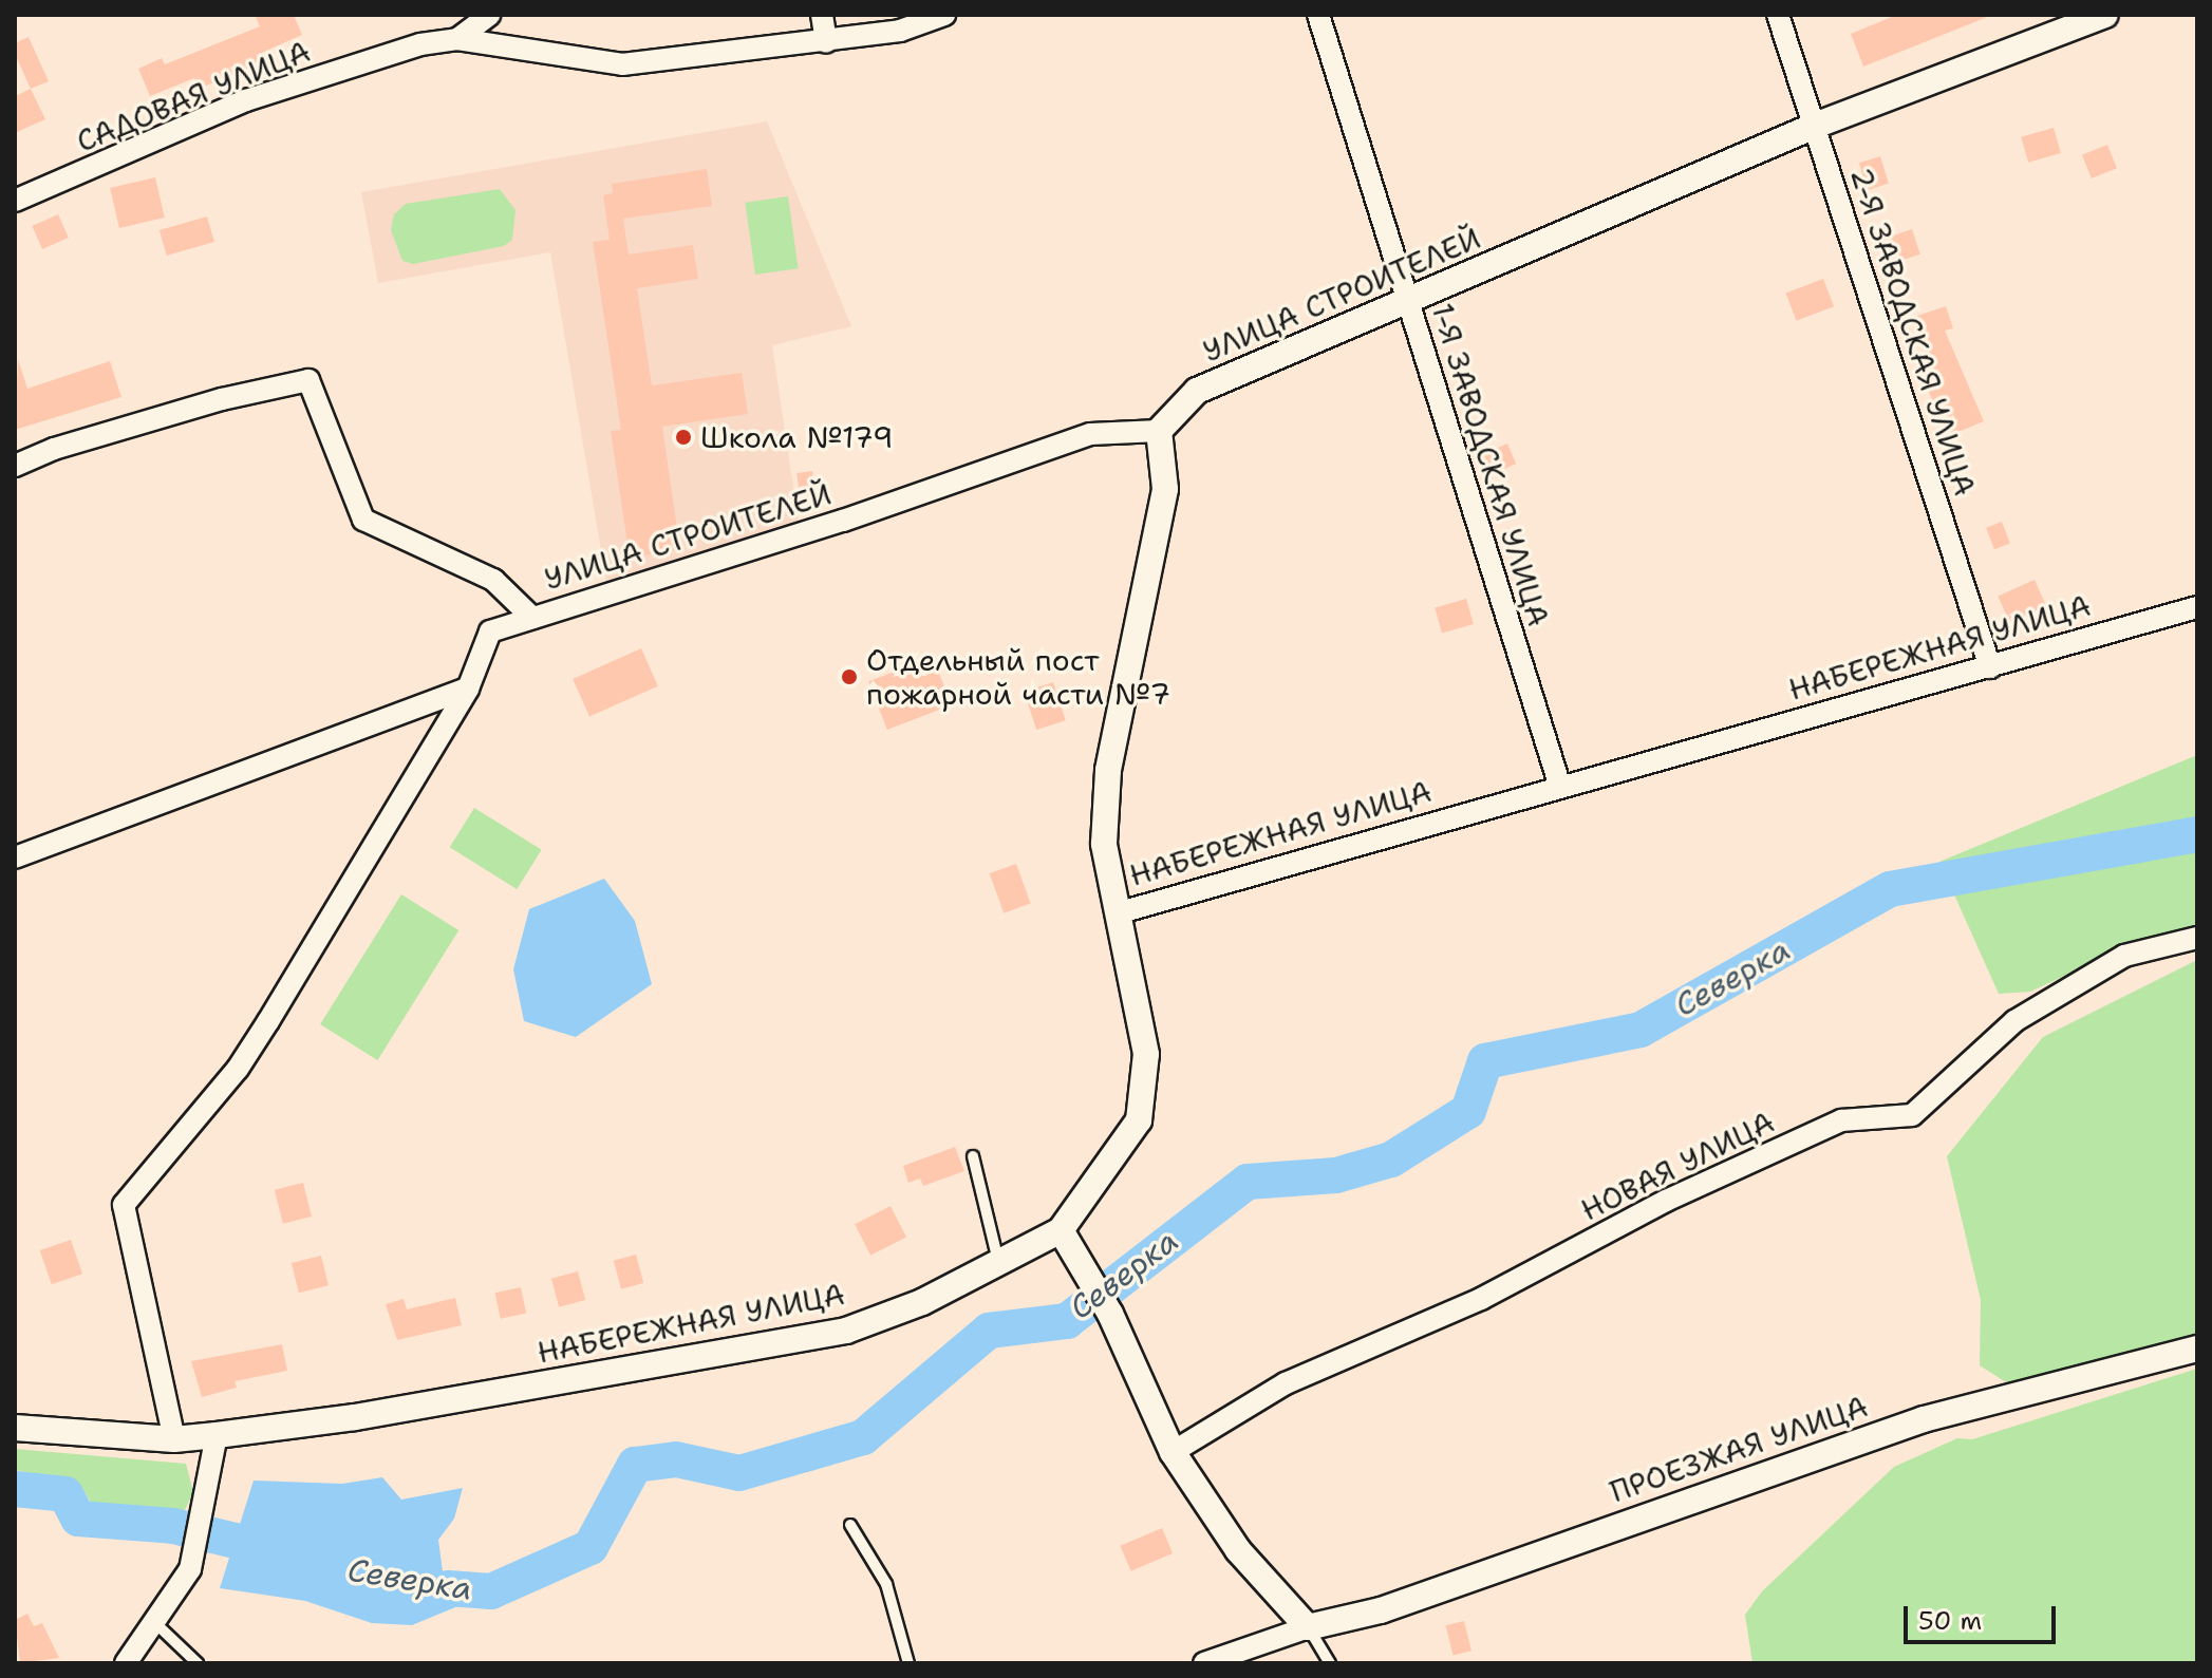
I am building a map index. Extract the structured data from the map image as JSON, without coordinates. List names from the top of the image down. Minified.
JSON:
{"streets":{"street":["САДОВАЯ УЛИЦА","УЛИЦА СТРОИТЕЛЕЙ","2-Я ЗАВОДСКАЯ УЛИЦА","1-Я ЗАВОДСКАЯ УЛИЦА","НАБЕРЕЖНАЯ УЛИЦА","НОВАЯ УЛИЦА","ПРОЕЗЖАЯ УЛИЦА"]},"crossings":[["УЛИЦА СТРОИТЕЛЕЙ","2-Я ЗАВОДСКАЯ УЛИЦА"],["УЛИЦА СТРОИТЕЛЕЙ","1-Я ЗАВОДСКАЯ УЛИЦА"],["2-Я ЗАВОДСКАЯ УЛИЦА","НАБЕРЕЖНАЯ УЛИЦА"],["1-Я ЗАВОДСКАЯ УЛИЦА","НАБЕРЕЖНАЯ УЛИЦА"]],"water":["Северка"],"places":["Школа №179","Отдельный пост пожарной части №7"],"scale_bar":"50 m"}
